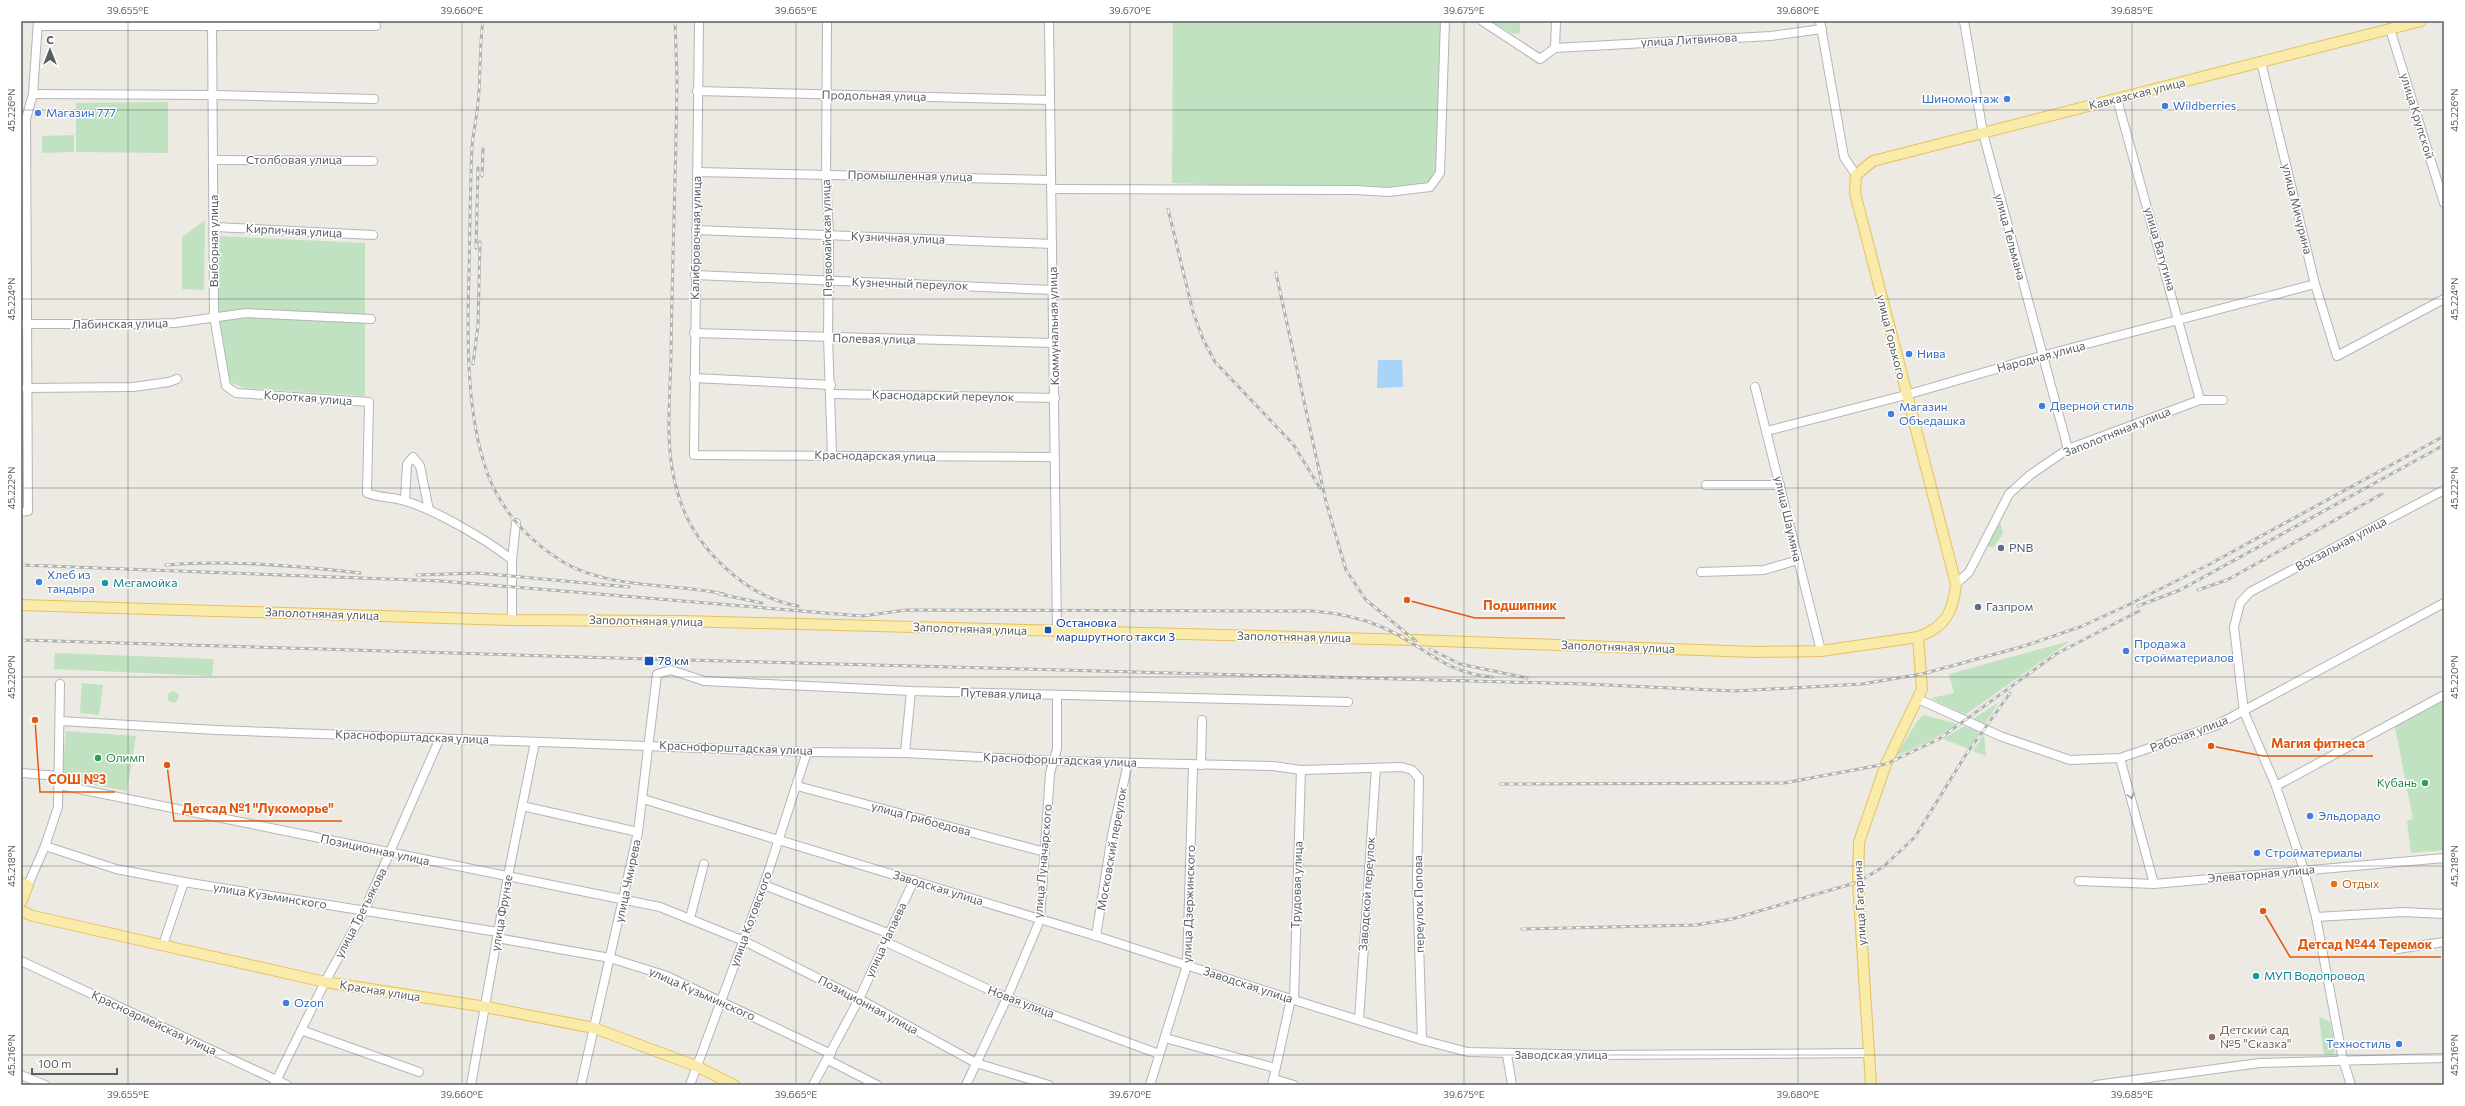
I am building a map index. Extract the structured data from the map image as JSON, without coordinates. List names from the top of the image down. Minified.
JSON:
{"streets":{"main road":["Кавказская улица","улица Горького","Заполотняная улица","улица Гагарина","Красная улица"],"street":["улица Литвинова","Продольная улица","улица Крупской","Столбовая улица","Промышленная улица","улица Мичурина","Кирпичная улица","улица Тельмана","Калибровочная улица","Первомайская улица","Кузничная улица","Выборная улица","улица Ватутина","Кузнечный переулок","Лабинская улица","Коммунальная улица","Полевая улица","Народная улица","Краснодарский переулок","Короткая улица","Краснодарская улица","улица Шаумяна","Вокзальная улица","Путевая улица","Рабочая улица","Краснофорштадская улица","улица Грибоедова","Московский переулок","Позиционная улица","улица Луначарского","Элеваторная улица","улица Чмирева","Трудовая улица","Заводская улица","Заводской переулок","улица Кузьминского","улица Дзержинского","переулок Попова","улица Третьякова","улица Фрунзе","улица Котовского","улица Чапаева","Новая улица","Красноармейская улица"]},"crossings":[["Кавказская улица","улица Крупской"],["Кавказская улица","улица Мичурина"],["Кавказская улица","улица Тельмана"],["Кавказская улица","улица Ватутина"],["Кавказская улица","улица Горького"],["Продольная улица","Калибровочная улица"],["Продольная улица","Первомайская улица"],["Продольная улица","Коммунальная улица"],["Столбовая улица","Выборная улица"],["Промышленная улица","Калибровочная улица"],["Промышленная улица","Первомайская улица"],["Промышленная улица","Коммунальная улица"],["улица Мичурина","Народная улица"],["Кирпичная улица","Выборная улица"],["улица Тельмана","Народная улица"],["улица Тельмана","Заполотняная улица"],["Калибровочная улица","Кузничная улица"],["Калибровочная улица","Кузнечный переулок"],["Калибровочная улица","Полевая улица"],["Калибровочная улица","Краснодарская улица"],["Первомайская улица","Кузничная улица"],["Первомайская улица","Кузнечный переулок"],["Первомайская улица","Полевая улица"],["Первомайская улица","Краснодарский переулок"],["Первомайская улица","Краснодарская улица"],["Кузничная улица","Коммунальная улица"],["Выборная улица","Лабинская улица"],["Выборная улица","Короткая улица"],["улица Ватутина","Народная улица"],["улица Ватутина","Заполотняная улица"],["Кузнечный переулок","Коммунальная улица"],["Коммунальная улица","Полевая улица"],["Коммунальная улица","Краснодарский переулок"],["Коммунальная улица","Заполотняная улица"],["Коммунальная улица","Краснодарская улица"],["улица Горького","Народная улица"],["улица Горького","Заполотняная улица"],["улица Горького","улица Гагарина"],["Народная улица","улица Шаумяна"],["Заполотняная улица","улица Шаумяна"],["Заполотняная улица","улица Гагарина"],["Вокзальная улица","Рабочая улица"],["Путевая улица","улица Луначарского"],["Путевая улица","улица Чмирева"],["Рабочая улица","улица Гагарина"],["Краснофорштадская улица","Московский переулок"],["Краснофорштадская улица","улица Луначарского"],["Краснофорштадская улица","улица Чмирева"],["Краснофорштадская улица","Трудовая улица"],["Краснофорштадская улица","Заводской переулок"],["Краснофорштадская улица","улица Дзержинского"],["Краснофорштадская улица","переулок Попова"],["Краснофорштадская улица","улица Третьякова"],["Краснофорштадская улица","улица Фрунзе"],["Краснофорштадская улица","улица Котовского"],["улица Грибоедова","улица Луначарского"],["улица Грибоедова","улица Котовского"],["Московский переулок","Заводская улица"],["Позиционная улица","улица Луначарского"],["Позиционная улица","улица Чмирева"],["Позиционная улица","улица Третьякова"],["Позиционная улица","улица Фрунзе"],["Позиционная улица","улица Котовского"],["Позиционная улица","улица Чапаева"],["улица Луначарского","Заводская улица"],["улица Луначарского","Новая улица"],["улица Чмирева","Заводская улица"],["улица Чмирева","улица Кузьминского"],["улица Чмирева","Красная улица"],["Трудовая улица","Заводская улица"],["Заводская улица","Заводской переулок"],["Заводская улица","улица Гагарина"],["Заводская улица","улица Дзержинского"],["Заводская улица","переулок Попова"],["Заводская улица","улица Котовского"],["Заводская улица","улица Чапаева"],["улица Кузьминского","улица Третьякова"],["улица Кузьминского","улица Фрунзе"],["улица Кузьминского","улица Котовского"],["улица Кузьминского","улица Чапаева"],["улица Дзержинского","Новая улица"],["улица Третьякова","Красная улица"],["улица Третьякова","Красноармейская улица"],["улица Фрунзе","Красная улица"],["улица Котовского","Красная улица"],["улица Котовского","Новая улица"],["улица Чапаева","Новая улица"]],"places":{"other":["Шиномонтаж","Wildberries","Магазин 777","Нива","Дверной стиль","Магазин Объедашка","PNB","Хлеб из тандыра","Мегамойка","Подшипник","Газпром","Продажа стройматериалов","СОШ №3","Магия фитнеса","Олимп","Детсад №1 \"Лукоморье\"","Кубань","Эльдорадо","Стройматериалы","Отдых","Детсад №44 Теремок","МУП Водопровод","Ozon","Детский сад №5 \"Сказка\"","Техностиль"],"transit":["Остановка маршрутного такси 3","78 км"]},"scale_bar":"100 m","north":"top","coordinates":["39.655°E","39.660°E","39.665°E","39.670°E","39.675°E","39.680°E","39.685°E","45.226°N","45.224°N","45.222°N","45.220°N","45.218°N","45.216°N"]}
